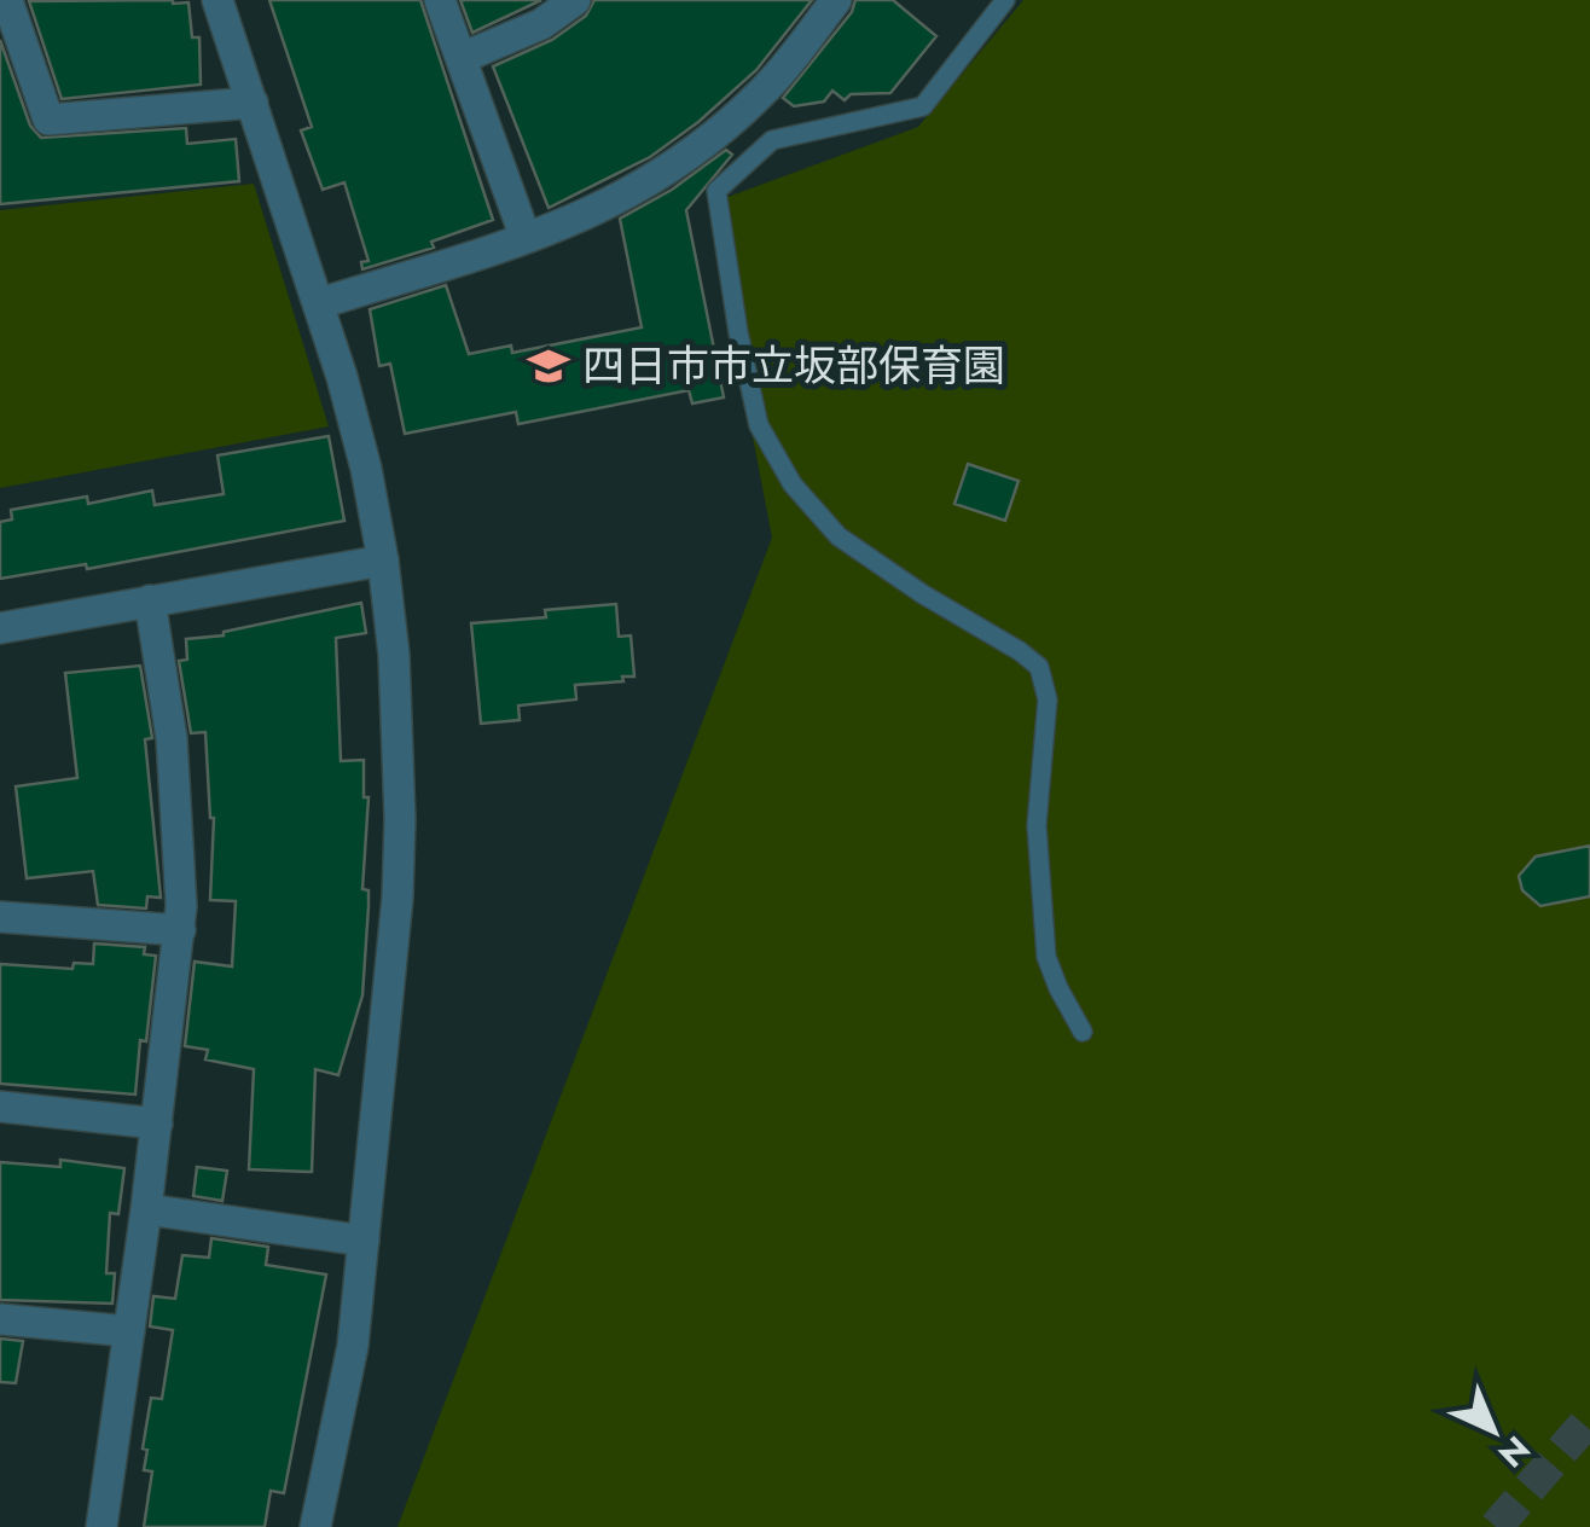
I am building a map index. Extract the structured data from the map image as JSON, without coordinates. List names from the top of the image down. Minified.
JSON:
{"places":{"school or university":["四日市市立坂部保育園"]},"north":"bottom right"}
